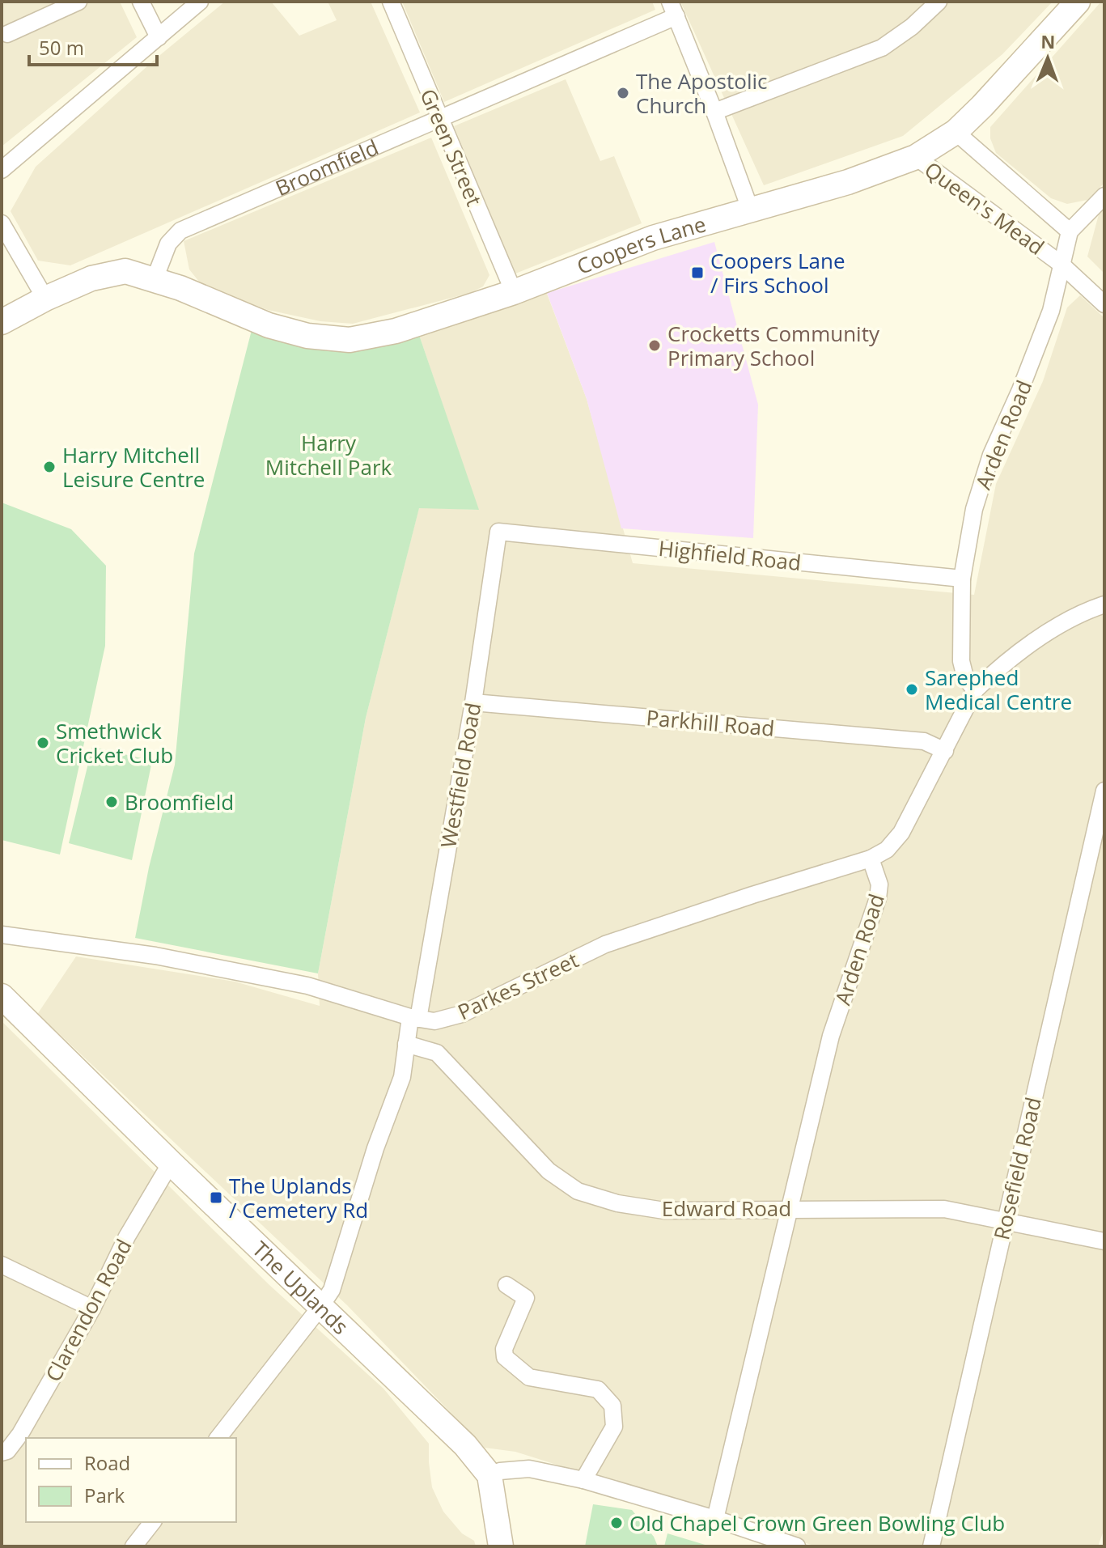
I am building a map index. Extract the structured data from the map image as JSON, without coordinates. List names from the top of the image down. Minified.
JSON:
{"streets":{"street":["Green Street","Broomfield","Queen's Mead","Coopers Lane","Arden Road","Highfield Road","Parkhill Road","Westfield Road","Parkes Street","Rosefield Road","Edward Road","The Uplands","Clarendon Road"]},"crossings":[["Green Street","Broomfield"],["Green Street","Coopers Lane"],["Broomfield","Coopers Lane"],["Queen's Mead","Coopers Lane"],["Queen's Mead","Arden Road"],["Arden Road","Highfield Road"],["Arden Road","Parkes Street"],["Arden Road","Edward Road"],["Highfield Road","Westfield Road"],["Parkhill Road","Westfield Road"],["Westfield Road","Parkes Street"],["Westfield Road","Edward Road"],["Rosefield Road","Edward Road"],["The Uplands","Clarendon Road"]],"parks":["Harry Mitchell Park"],"places":{"other":["The Apostolic Church","Crocketts Community Primary School","Harry Mitchell Leisure Centre","Sarephed Medical Centre","Smethwick Cricket Club","Broomfield","Old Chapel Crown Green Bowling Club"],"transit":["Coopers Lane / Firs School","The Uplands / Cemetery Rd"]},"legend":["Road","Park"],"scale_bar":"50 m","north":"top"}
